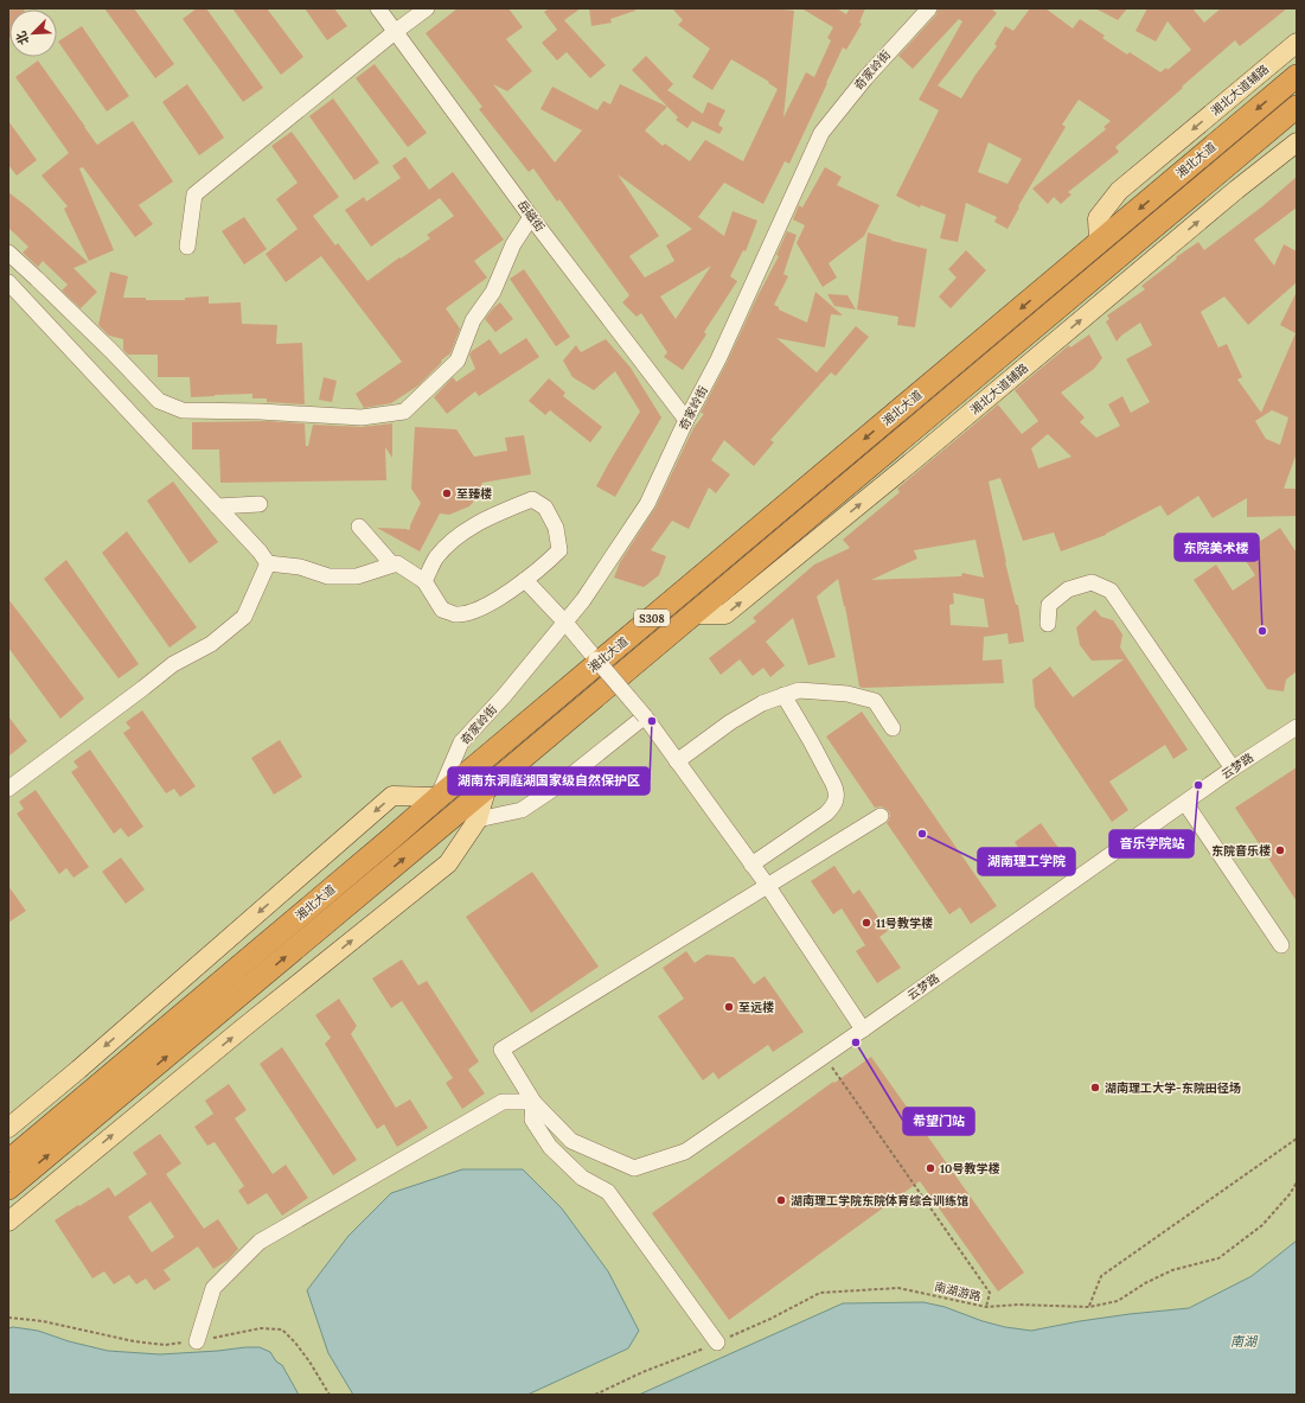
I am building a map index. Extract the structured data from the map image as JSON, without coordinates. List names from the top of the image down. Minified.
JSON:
{"streets":{"highway":["湘北大道","S308"],"main road":["湘北大道辅路"],"street":["奇家岭街","岳磁街","云梦路"],"path":["南湖游路"]},"crossings":[["奇家岭街","湘北大道"],["奇家岭街","岳磁街"],["湘北大道辅路","湘北大道"]],"water":["南湖"],"places":["至臻楼","东院美术楼","湖南东洞庭湖国家级自然保护区","音乐学院站","湖南理工学院","东院音乐楼","11号教学楼","至远楼","希望门站","湖南理工大学-东院田径场","10号教学楼","湖南理工学院东院体育综合训练馆"],"north":"bottom left"}
